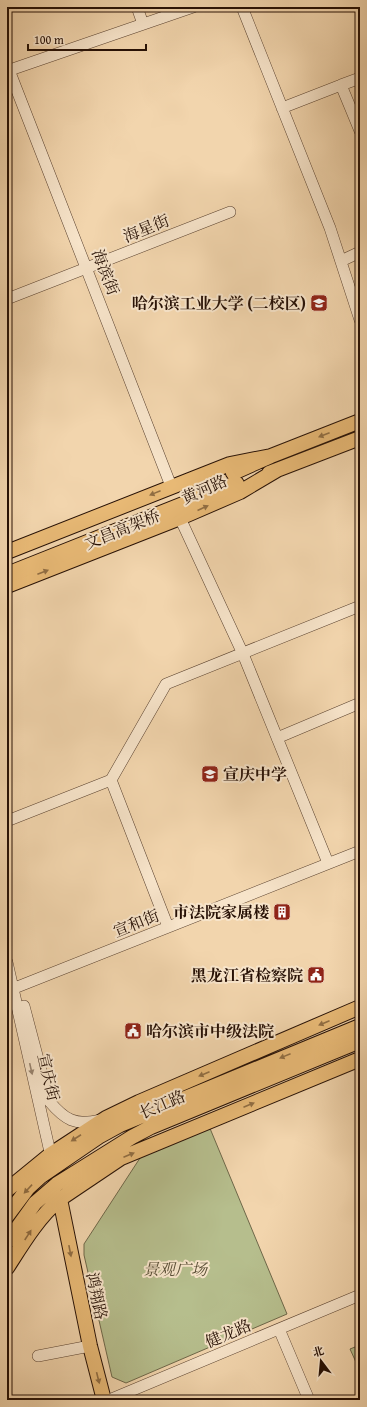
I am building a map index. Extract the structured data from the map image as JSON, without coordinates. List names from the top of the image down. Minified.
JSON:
{"streets":{"highway":["文昌高架桥"],"main road":["黄河路","长江路","鸿翔路"],"street":["海星街","海滨街","宣和街","宣庆街","健龙路"]},"crossings":[["海星街","海滨街"],["海滨街","黄河路"],["黄河路","文昌高架桥"],["宣和街","宣庆街"],["宣庆街","长江路"],["宣庆街","鸿翔路"]],"one_way":["宣庆街","鸿翔路"],"parks":["景观广场"],"places":{"school or university":["哈尔滨工业大学 (二校区)","宣庆中学"],"building":["市法院家属楼"],"public building":["黑龙江省检察院","哈尔滨市中级法院"]},"scale_bar":"100 m","north":"top"}
